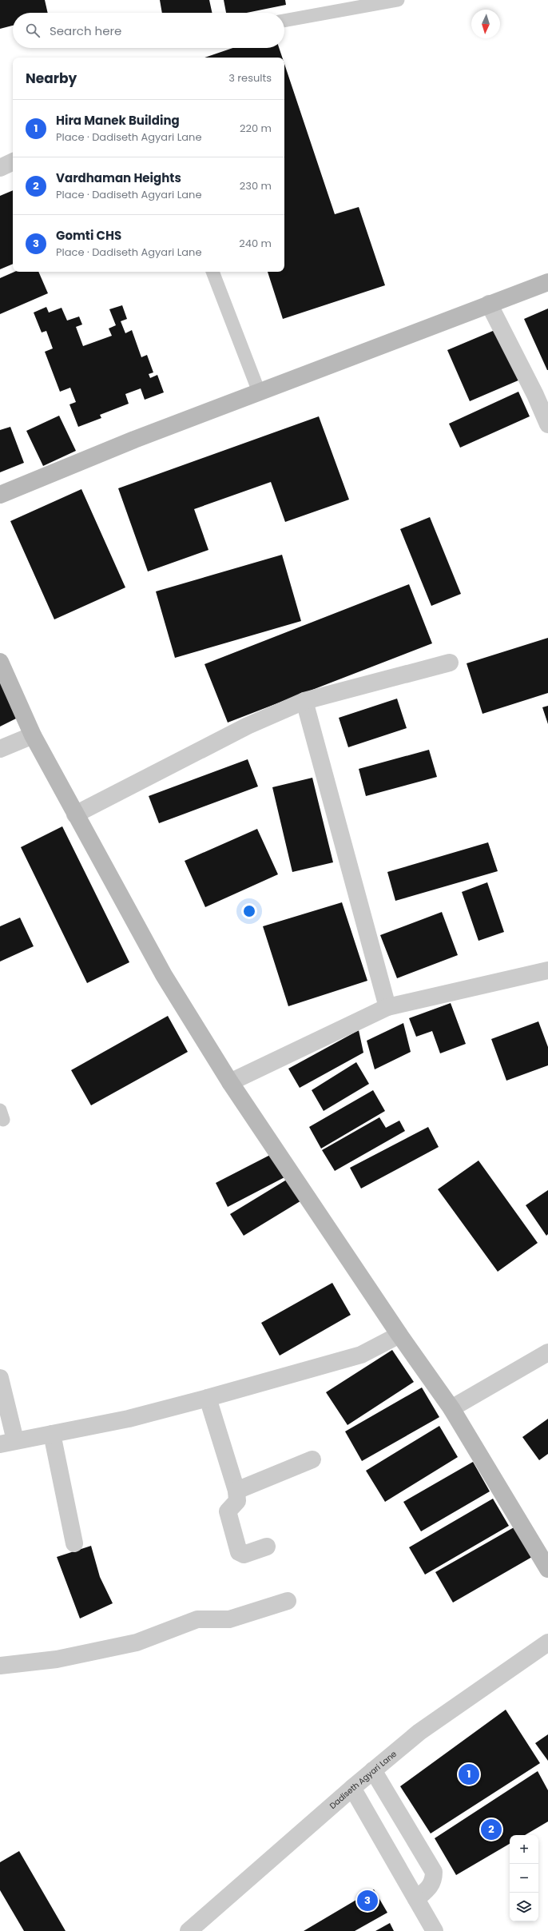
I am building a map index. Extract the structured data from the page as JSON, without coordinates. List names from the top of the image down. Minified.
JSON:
{"streets":{"street":["Dadiseth Agyari Lane"]},"north":"bottom","page":{"search":"Search here","heading":["Nearby","3 results"],"list":[{"mark":"1","name":"Hira Manek Building","note":"Place · Dadiseth Agyari Lane","value":"220 m"},{"mark":"2","name":"Vardhaman Heights","note":"Place · Dadiseth Agyari Lane","value":"230 m"},{"mark":"3","name":"Gomti CHS","note":"Place · Dadiseth Agyari Lane","value":"240 m"}],"pins":["1","2","3"],"map_buttons":["+","−"]}}
